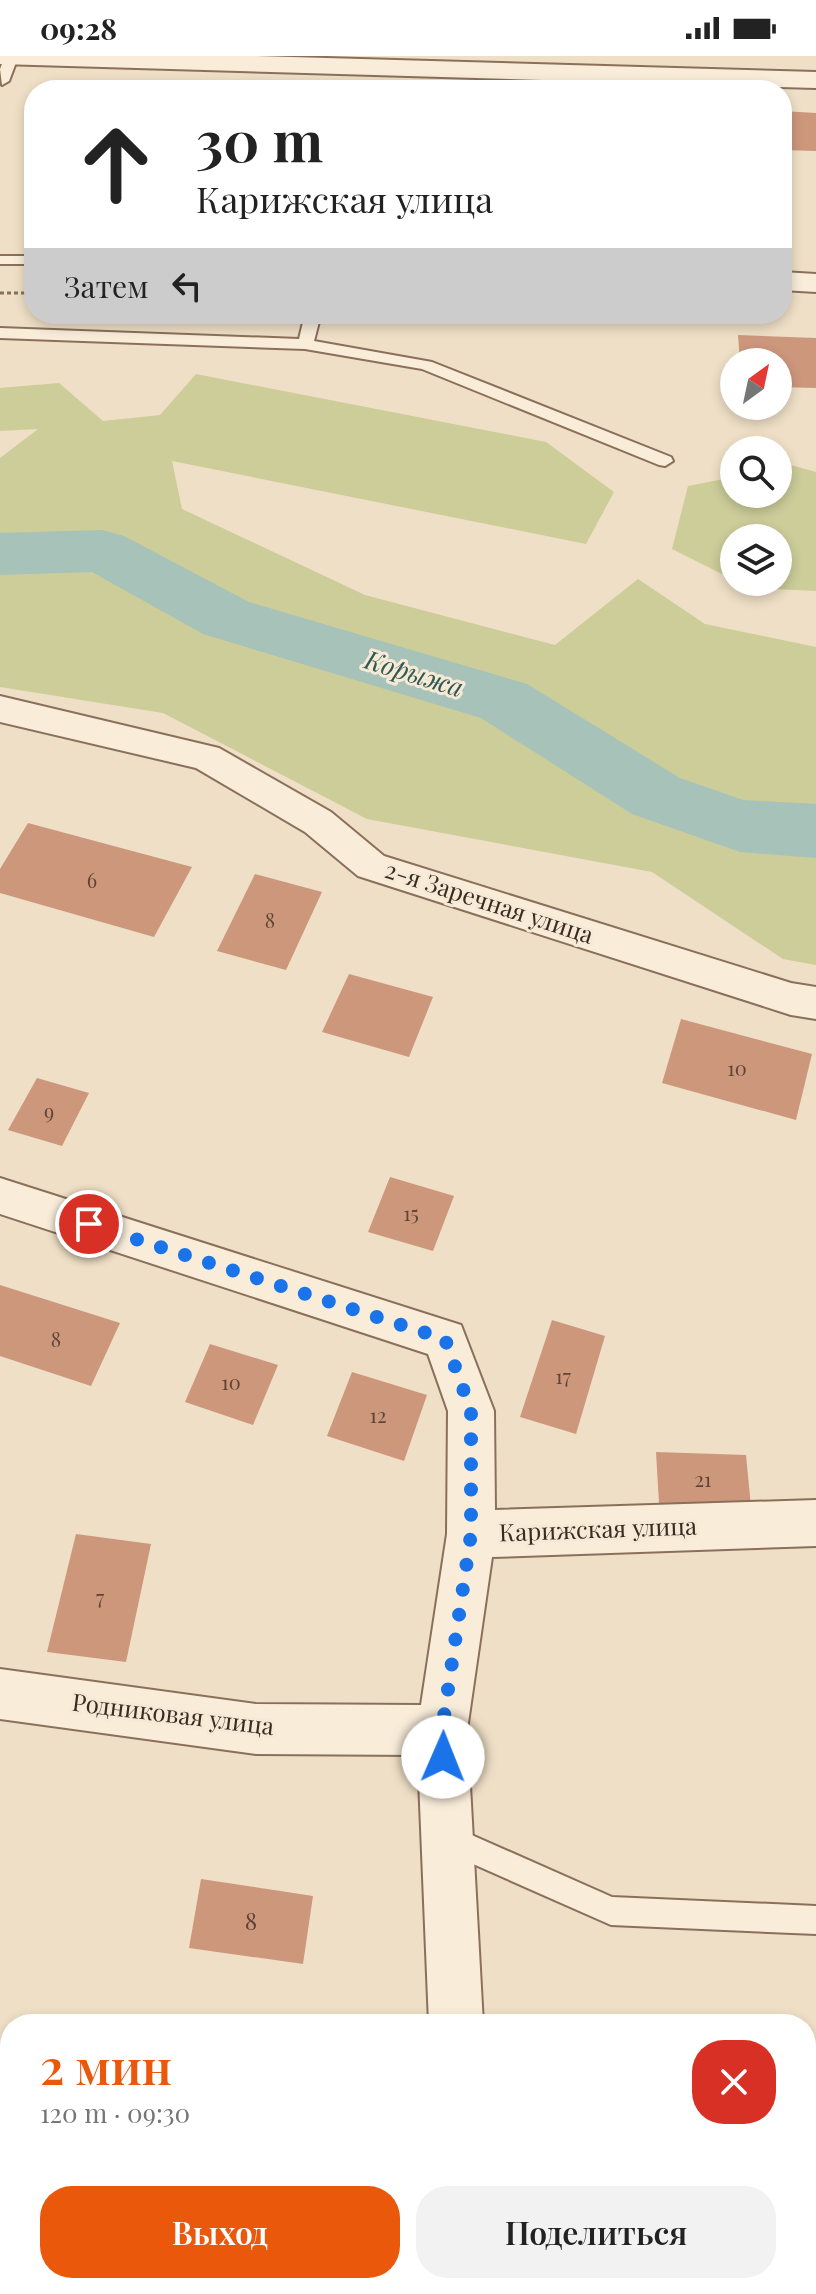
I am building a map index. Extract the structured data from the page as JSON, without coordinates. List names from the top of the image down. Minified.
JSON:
{"streets":{"street":["2-я Заречная улица","Карижская улица","Родниковая улица"]},"water":["Корыжа"],"house_numbers":["6","8","10","9","15","8","17","10","12","21","7","8"],"north":"top right","page":{"status":"09:28","turn":["30 m","Карижская улица"],"then":"Затем","heading":["2 мин","120 m · 09:30"],"buttons":["Выход","Поделиться"]}}
